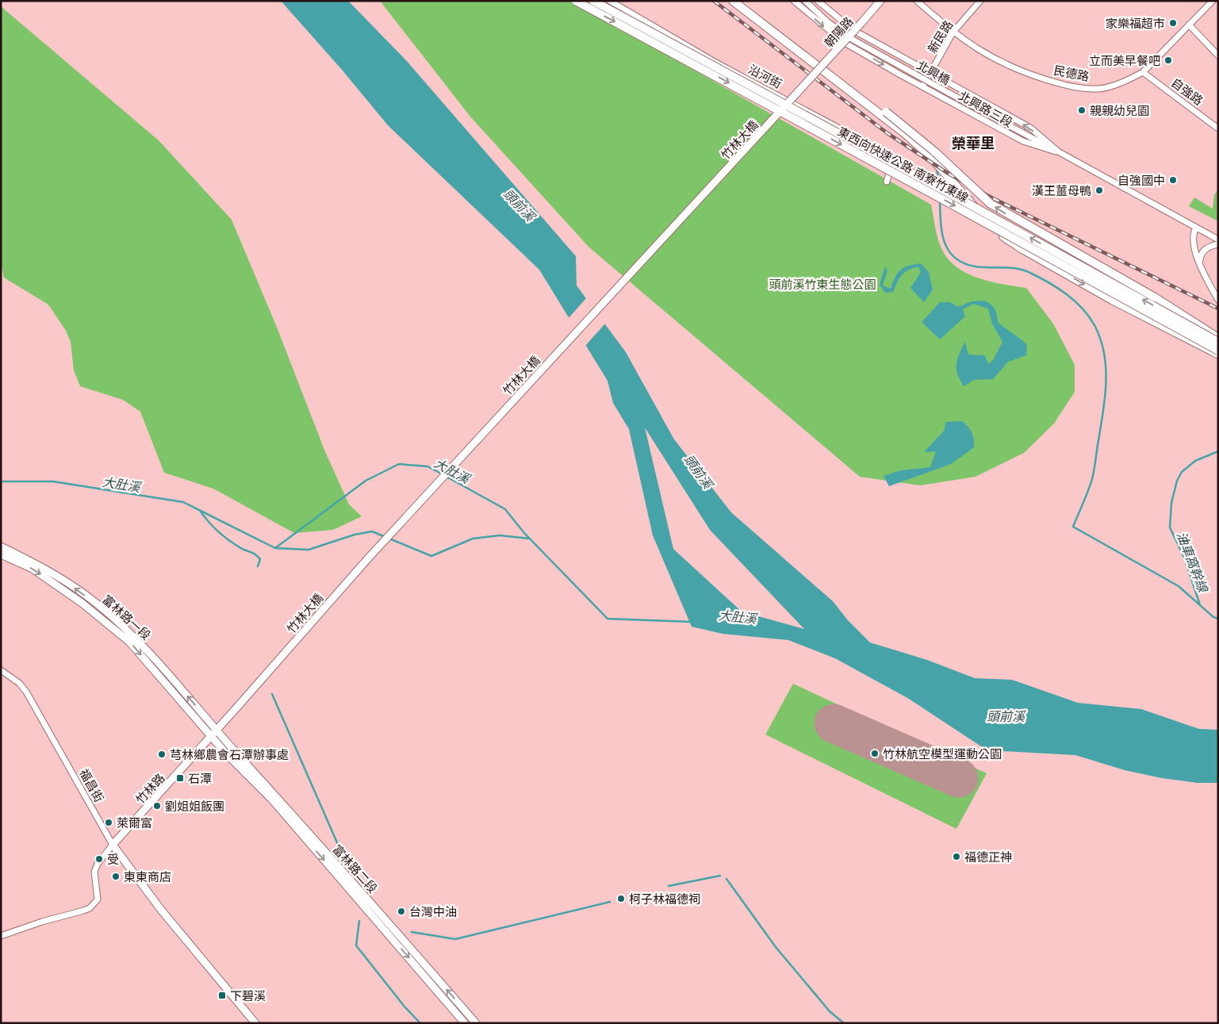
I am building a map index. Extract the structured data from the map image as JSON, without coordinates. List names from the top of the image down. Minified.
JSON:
{"streets":{"highway":["東西向快速公路 南寮竹東線"],"main road":["朝陽路","竹林大橋","富林路一段","福昌街","竹林路","富林路二段"],"street":["新民路","北興橋","民德路","沿河街","自強路","北興路三段"]},"crossings":[["朝陽路","北興橋"],["朝陽路","北興路三段"],["朝陽路","竹林大橋"],["新民路","民德路"],["新民路","北興路三段"],["北興橋","北興路三段"],["民德路","自強路"],["竹林大橋","竹林路"],["富林路一段","竹林路"],["富林路一段","富林路二段"],["福昌街","竹林路"],["竹林路","富林路二段"]],"districts":["榮華里"],"water":["頭前溪","大肚溪","油車窩幹線"],"parks":["頭前溪竹東生態公園"],"places":{"other":["家樂福超市","立而美早餐吧","親親幼兒園","自強國中","漢王薑母鴨","竹林航空模型運動公園","芎林鄉農會石潭辦事處","劉姐姐飯團","萊爾富","福德正神","受","東東商店","柯子林福德祠","台灣中油"],"transit":["石潭","下碧溪"]}}
